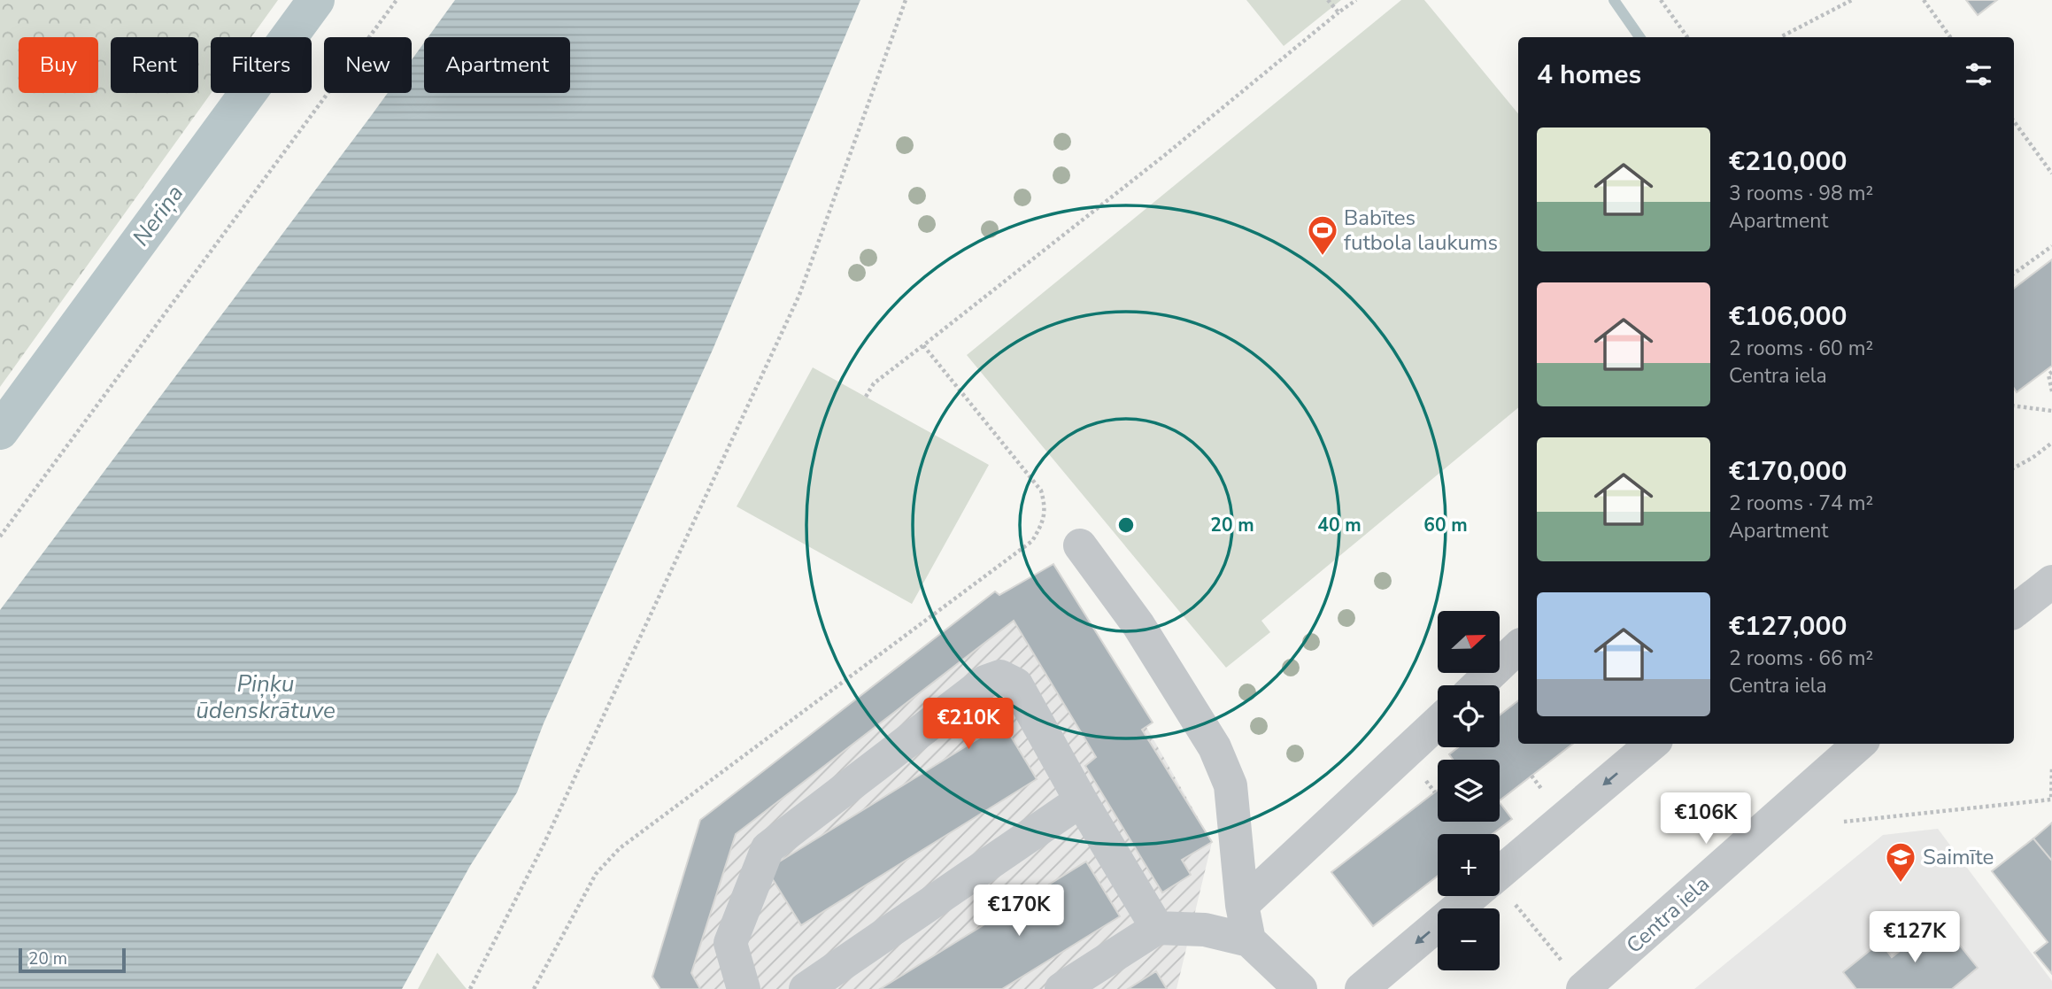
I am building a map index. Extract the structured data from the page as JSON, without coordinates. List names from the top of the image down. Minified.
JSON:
{"streets":{"street":["Centra iela"]},"water":["Neriņa","Piņķu ūdenskrātuve"],"places":{"sports":["Babītes futbola laukums"],"school or university":["Saimīte"]},"scale_bar":"20 m","north":"right","page":{"chip":["Buy","Rent","Filters","New","Apartment"],"heading":"4 homes","list":[{"name":"€210,000","note":"3 rooms · 98 m² · Apartment"},{"name":"€106,000","note":"2 rooms · 60 m² · Centra iela"},{"name":"€170,000","note":"2 rooms · 74 m² · Apartment"},{"name":"€127,000","note":"2 rooms · 66 m² · Centra iela"}],"map_buttons":["+","−"],"price":["€210K","€106K","€170K","€127K"],"scale":"20 m"},"rings":["20 m","40 m","60 m"]}
